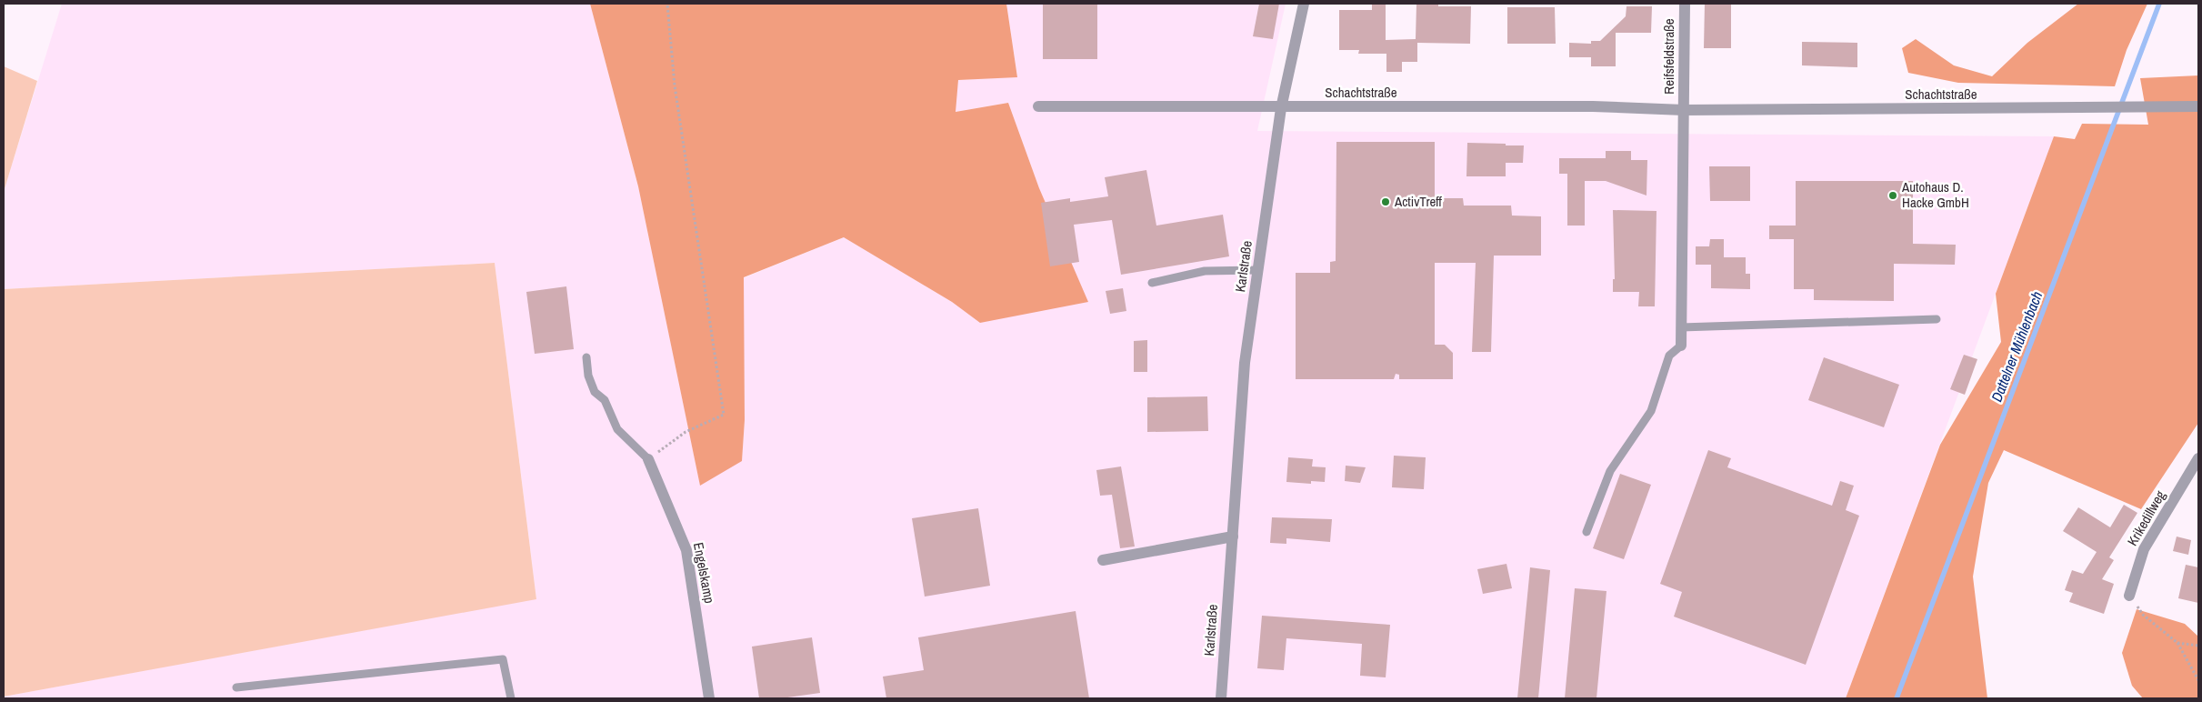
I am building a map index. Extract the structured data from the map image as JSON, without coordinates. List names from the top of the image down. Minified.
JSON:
{"streets":{"street":["Reifsfeldstraße","Schachtstraße","Karlstraße","Krikedillweg","Engelskamp"]},"crossings":[["Reifsfeldstraße","Schachtstraße"],["Schachtstraße","Karlstraße"]],"water":["Dattelner Mühlenbach"],"places":["Autohaus D. Hacke GmbH","ActivTreff"]}
